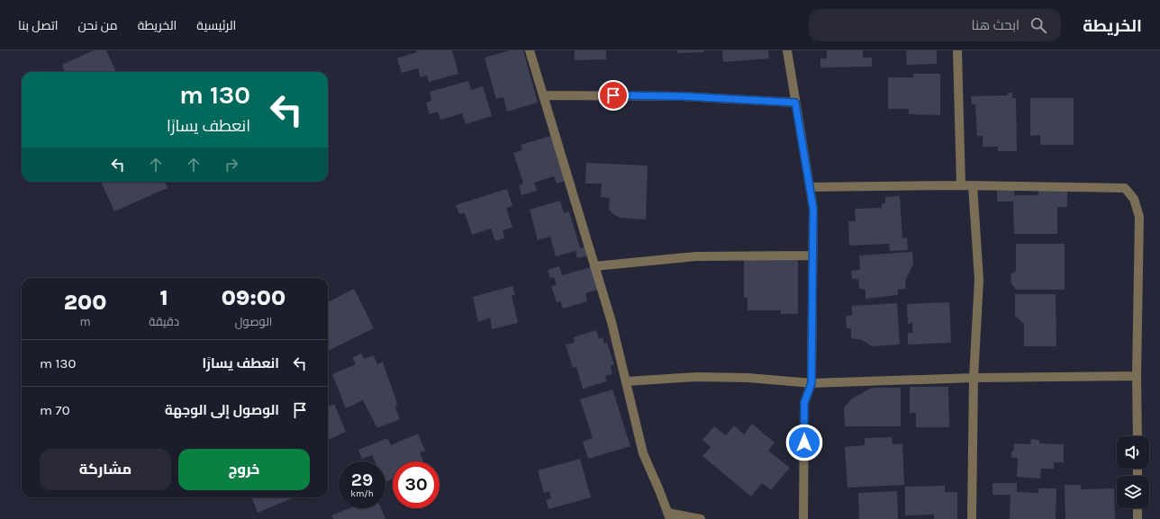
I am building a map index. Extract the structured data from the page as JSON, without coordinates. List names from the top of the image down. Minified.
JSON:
{"page":{"header":"الخريطة","search":"ابحث هنا","nav":["الرئيسية","الخريطة","من نحن","اتصل بنا"],"turn":["130 m","انعطف يسارًا"],"eta":["09:00","الوصول","1","دقيقة","200","m"],"list":[{"name":"انعطف يسارًا","value":"130 m"},{"name":"الوصول إلى الوجهة","value":"70 m"}],"buttons":["خروج","مشاركة"],"speed":"29 km/h","limit":"30"}}
